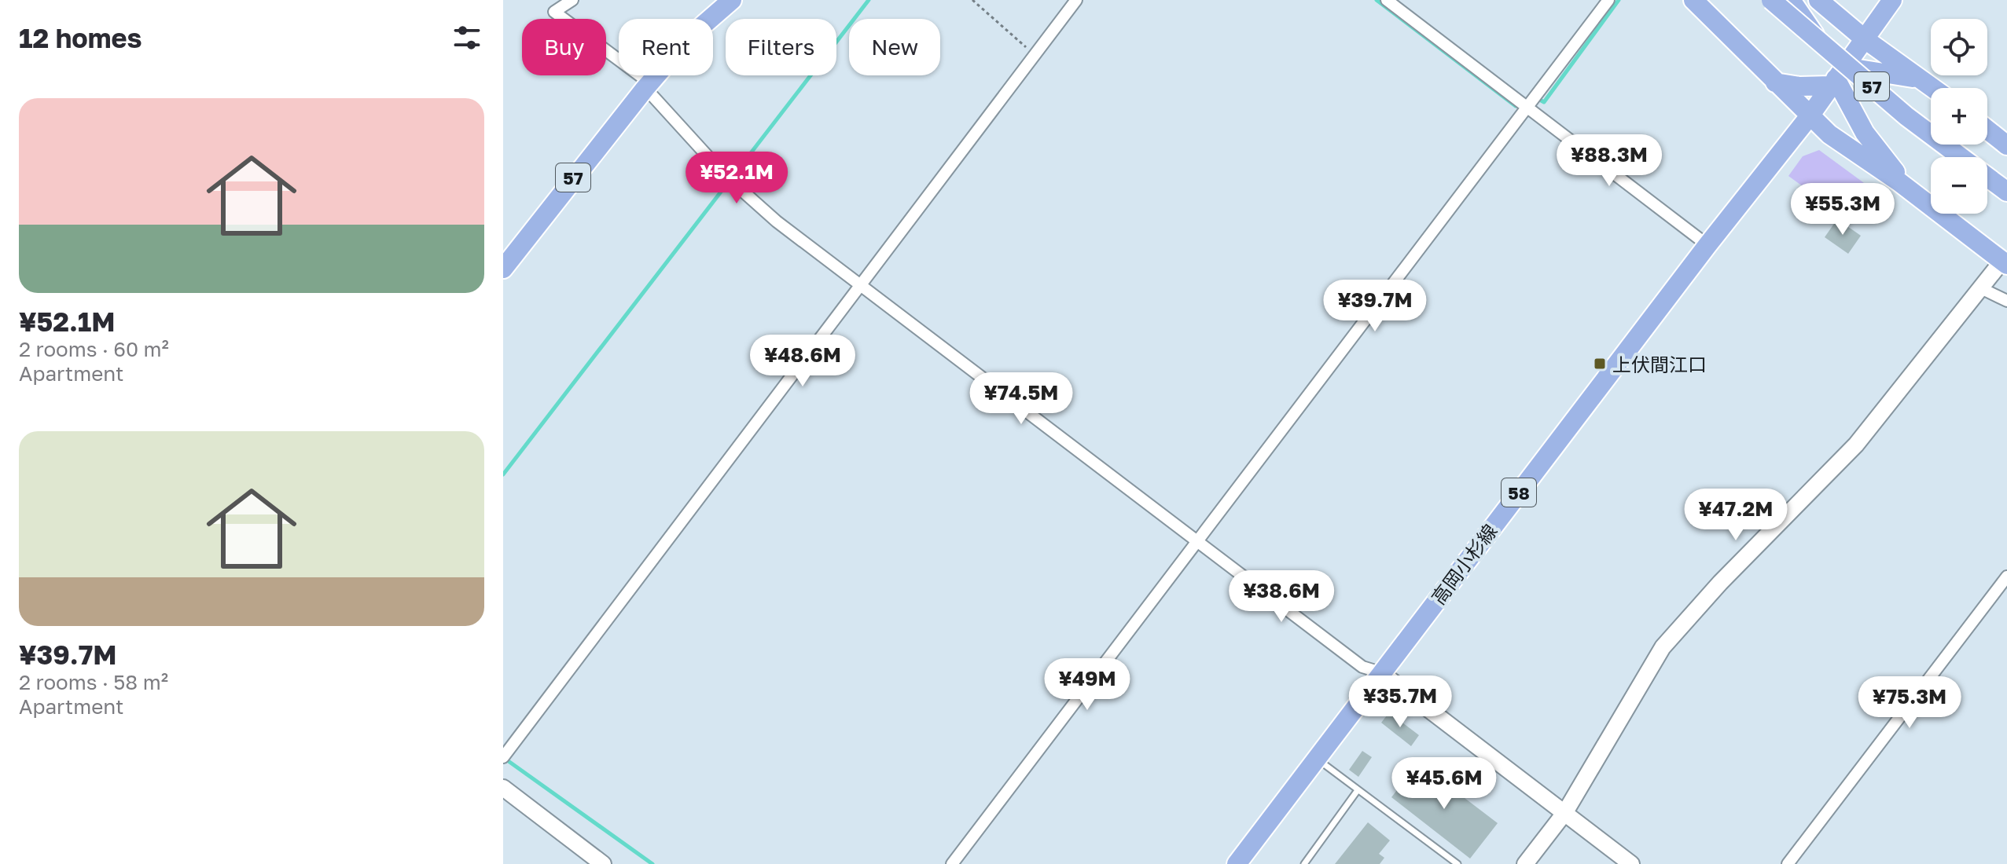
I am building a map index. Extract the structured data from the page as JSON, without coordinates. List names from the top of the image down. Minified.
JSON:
{"streets":{"main road":["57","58","高岡小杉線"]},"crossings":[["57","高岡小杉線"]],"places":{"transit":["上伏間江口"]},"page":{"heading":"12 homes","map_buttons":["+","−"],"chip":["Buy","Rent","Filters","New"],"list":[{"name":"¥52.1M","note":"2 rooms · 60 m² · Apartment"},{"name":"¥39.7M","note":"2 rooms · 58 m² · Apartment"}],"price":["¥88.3M","¥52.1M","¥55.3M","¥39.7M","¥48.6M","¥74.5M","¥47.2M","¥38.6M","¥49M","¥35.7M","¥75.3M","¥45.6M"]}}
